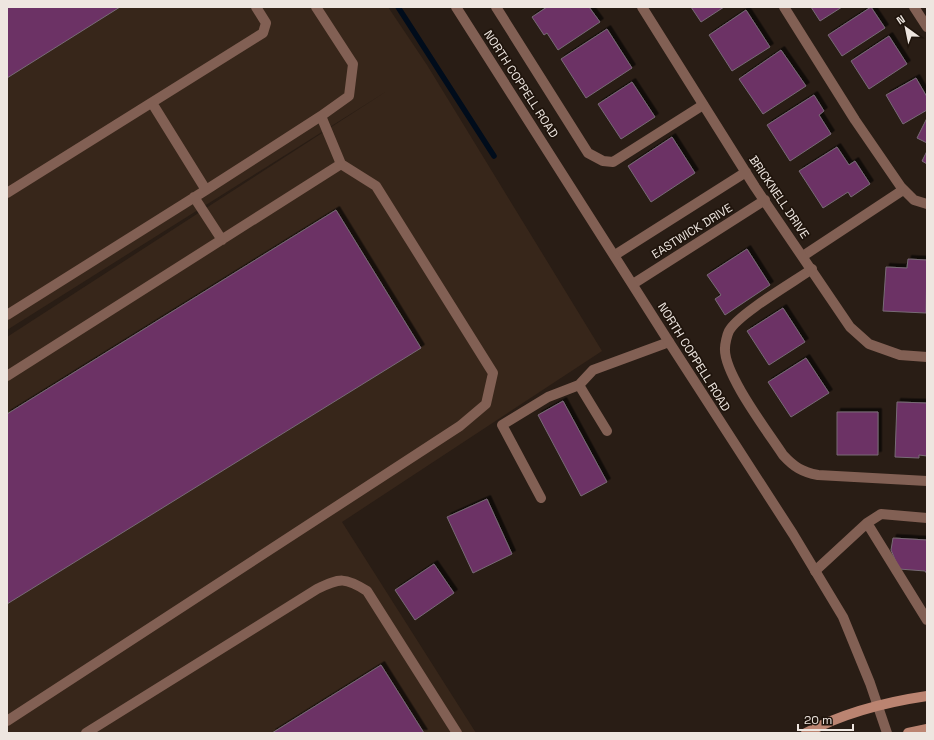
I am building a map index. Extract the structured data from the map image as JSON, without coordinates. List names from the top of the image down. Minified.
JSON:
{"streets":{"street":["NORTH COPPELL ROAD","BRICKNELL DRIVE","EASTWICK DRIVE"]},"crossings":[["NORTH COPPELL ROAD","EASTWICK DRIVE"],["BRICKNELL DRIVE","EASTWICK DRIVE"]],"scale_bar":"20 m","north":"top left"}
